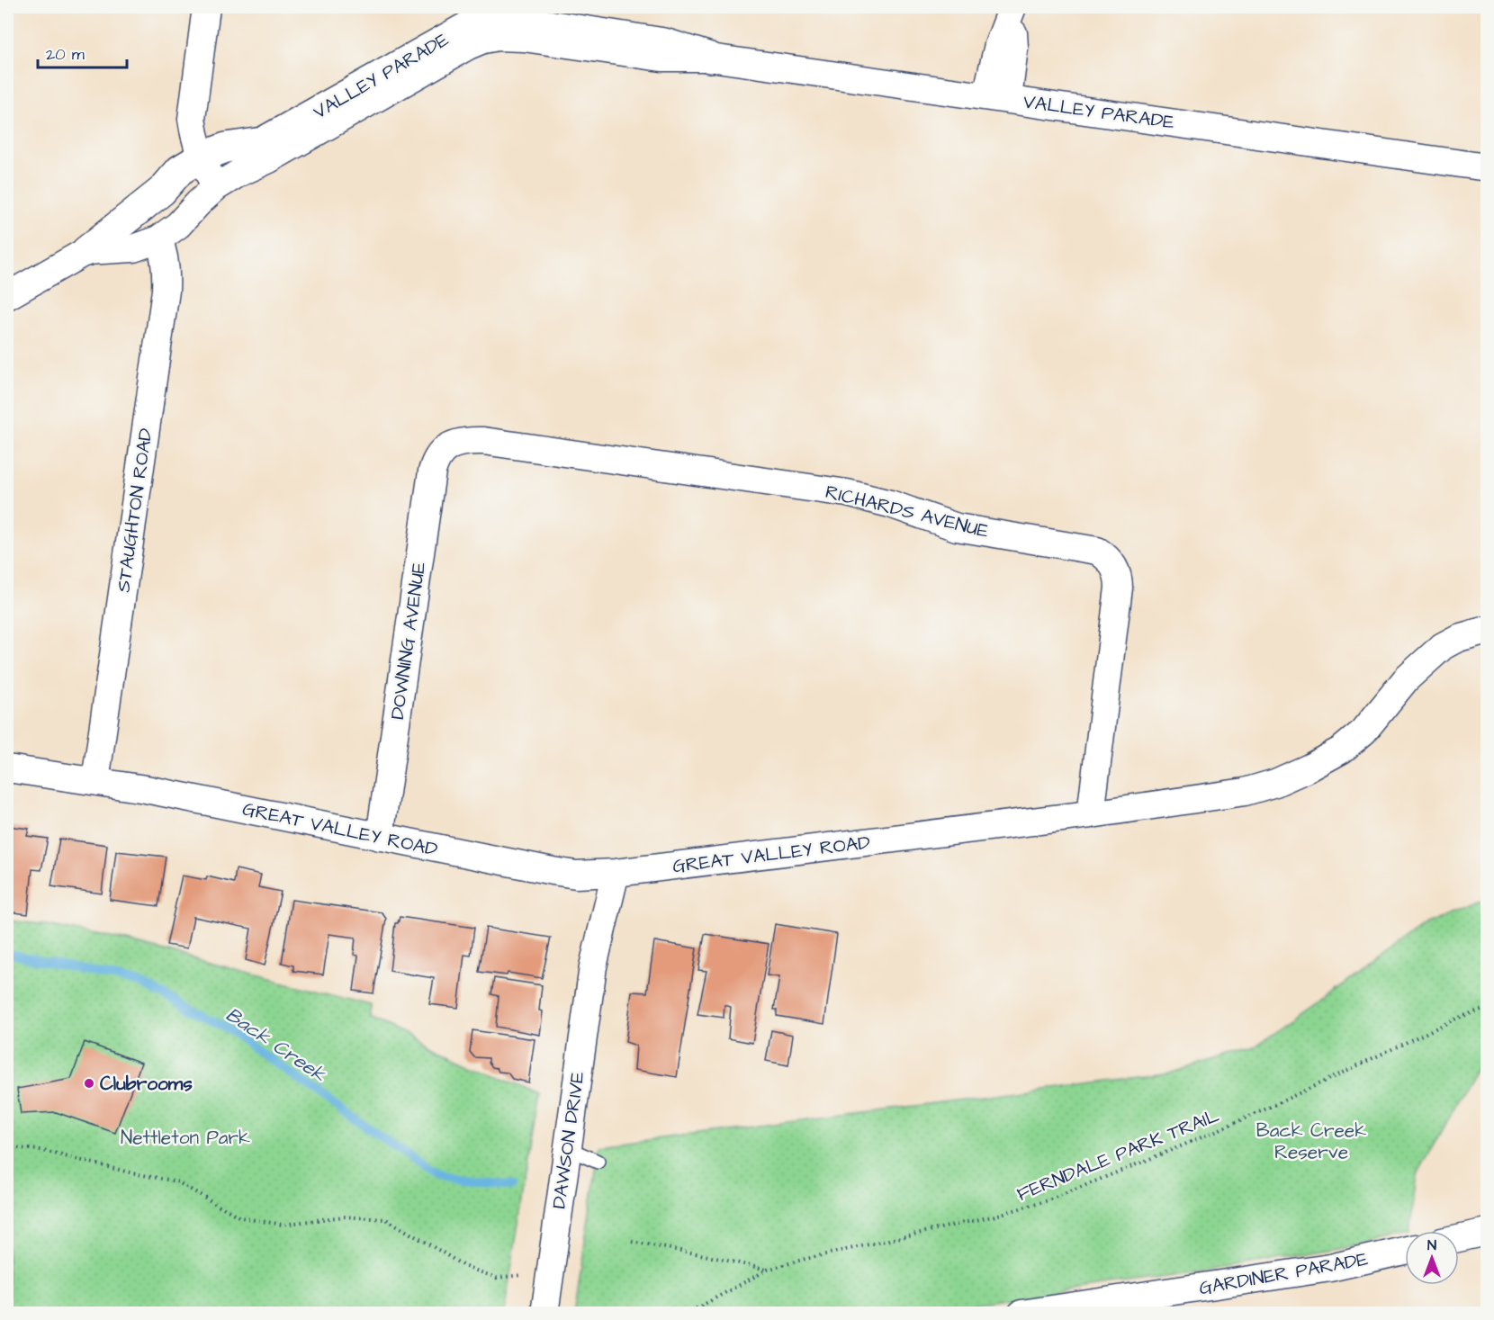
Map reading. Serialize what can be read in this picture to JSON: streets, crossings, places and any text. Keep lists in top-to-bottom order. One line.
{"streets":{"street":["VALLEY PARADE","STAUGHTON ROAD","RICHARDS AVENUE","DOWNING AVENUE","GREAT VALLEY ROAD","DAWSON DRIVE","GARDINER PARADE"],"path":["FERNDALE PARK TRAIL"]},"crossings":[["VALLEY PARADE","STAUGHTON ROAD"],["STAUGHTON ROAD","GREAT VALLEY ROAD"],["RICHARDS AVENUE","DOWNING AVENUE"],["RICHARDS AVENUE","GREAT VALLEY ROAD"],["DOWNING AVENUE","GREAT VALLEY ROAD"],["GREAT VALLEY ROAD","DAWSON DRIVE"]],"water":["Back Creek"],"parks":["Back Creek Reserve","Nettleton Park"],"places":["Clubrooms"],"scale_bar":"20 m","north":"top"}
